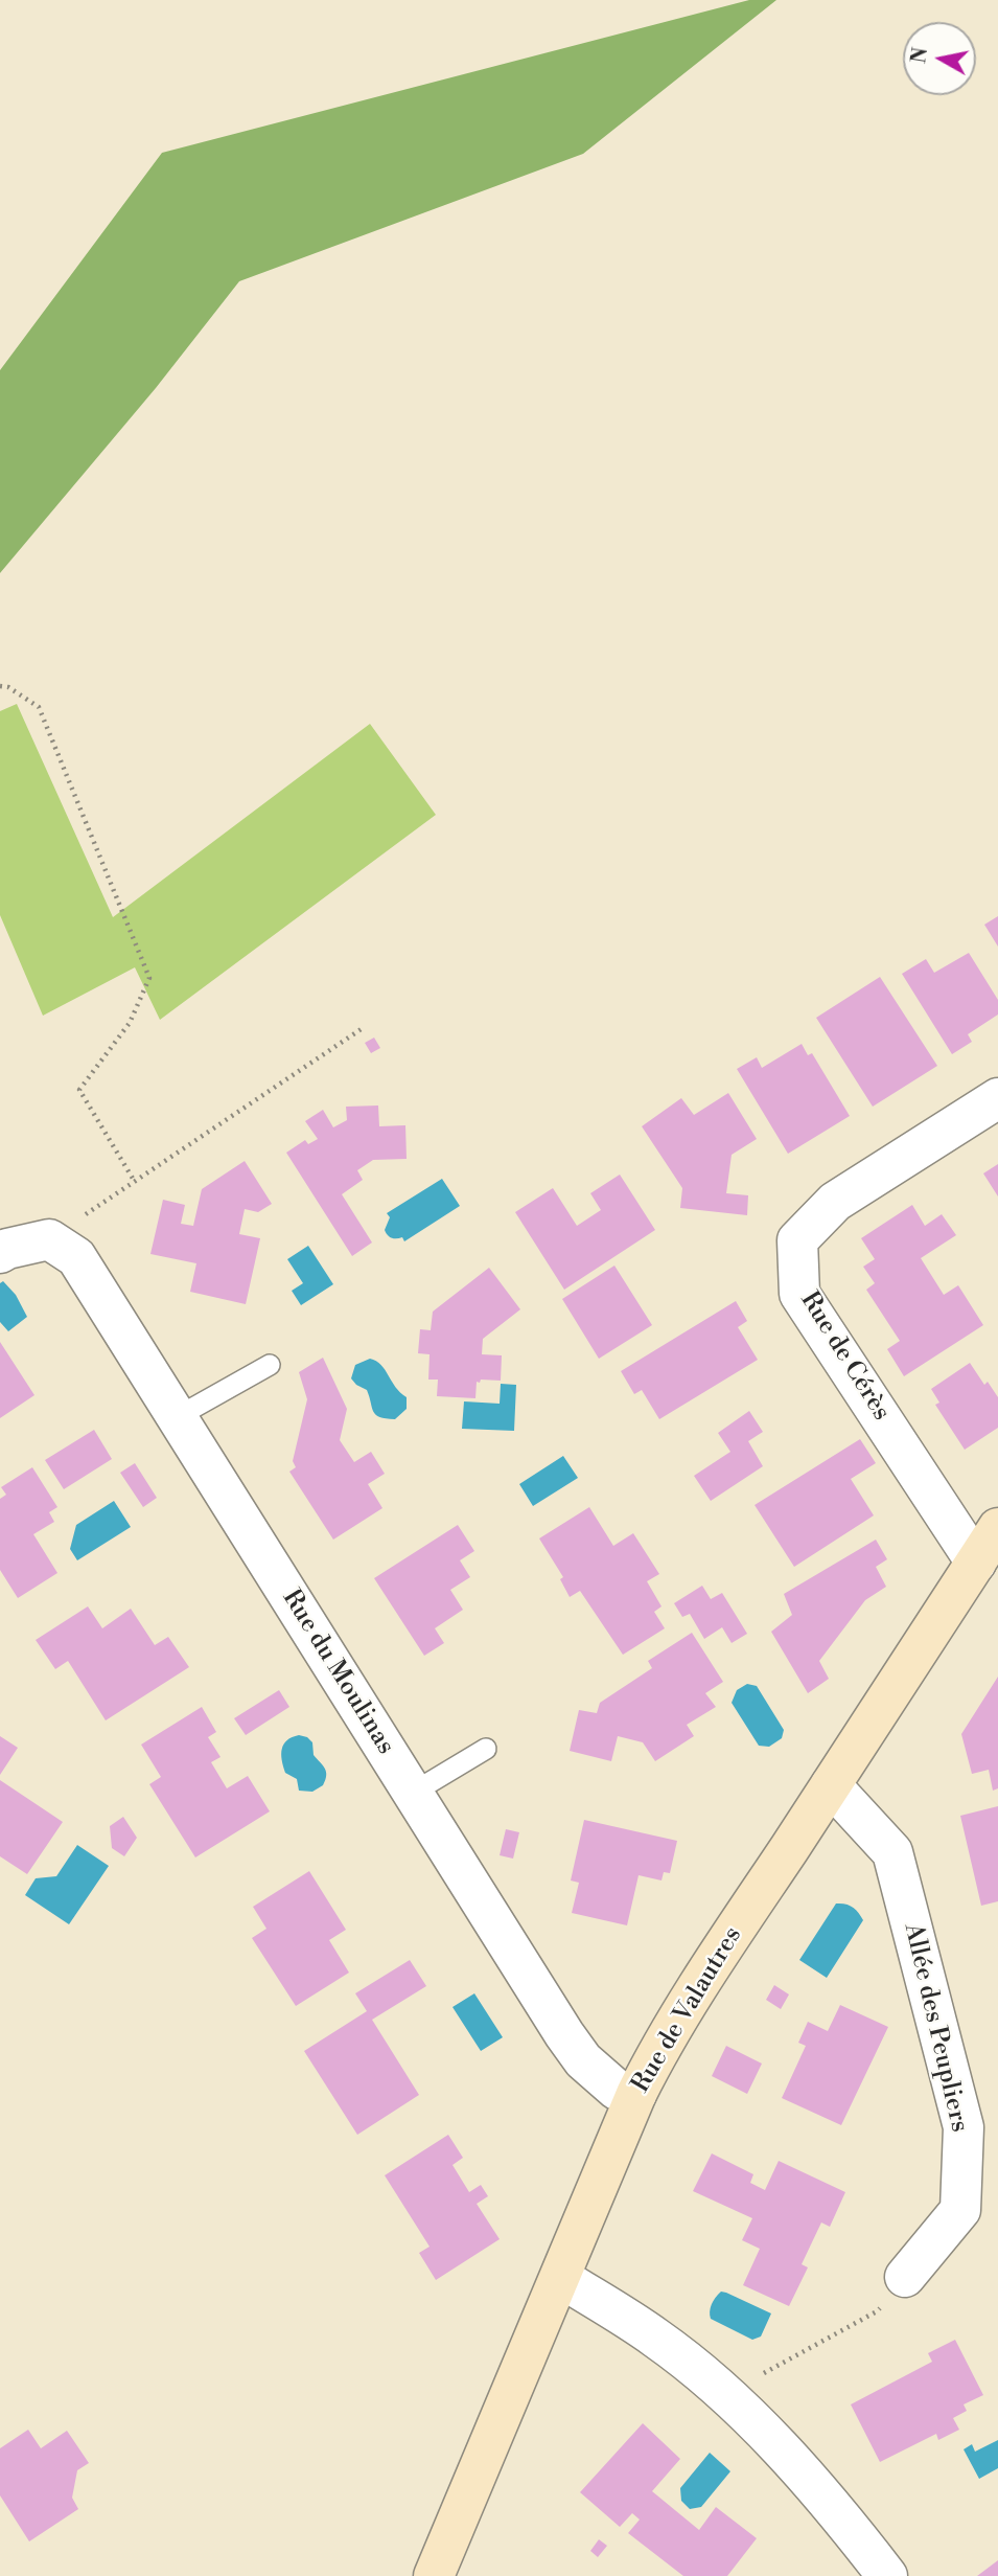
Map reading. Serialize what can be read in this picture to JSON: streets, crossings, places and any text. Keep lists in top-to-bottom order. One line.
{"streets":{"street":["Rue de Cérès","Rue du Moulinas","Rue de Valautres","Allée des Peupliers"]},"crossings":[["Rue de Cérès","Rue de Valautres"],["Rue du Moulinas","Rue de Valautres"],["Rue de Valautres","Allée des Peupliers"]],"north":"left"}
